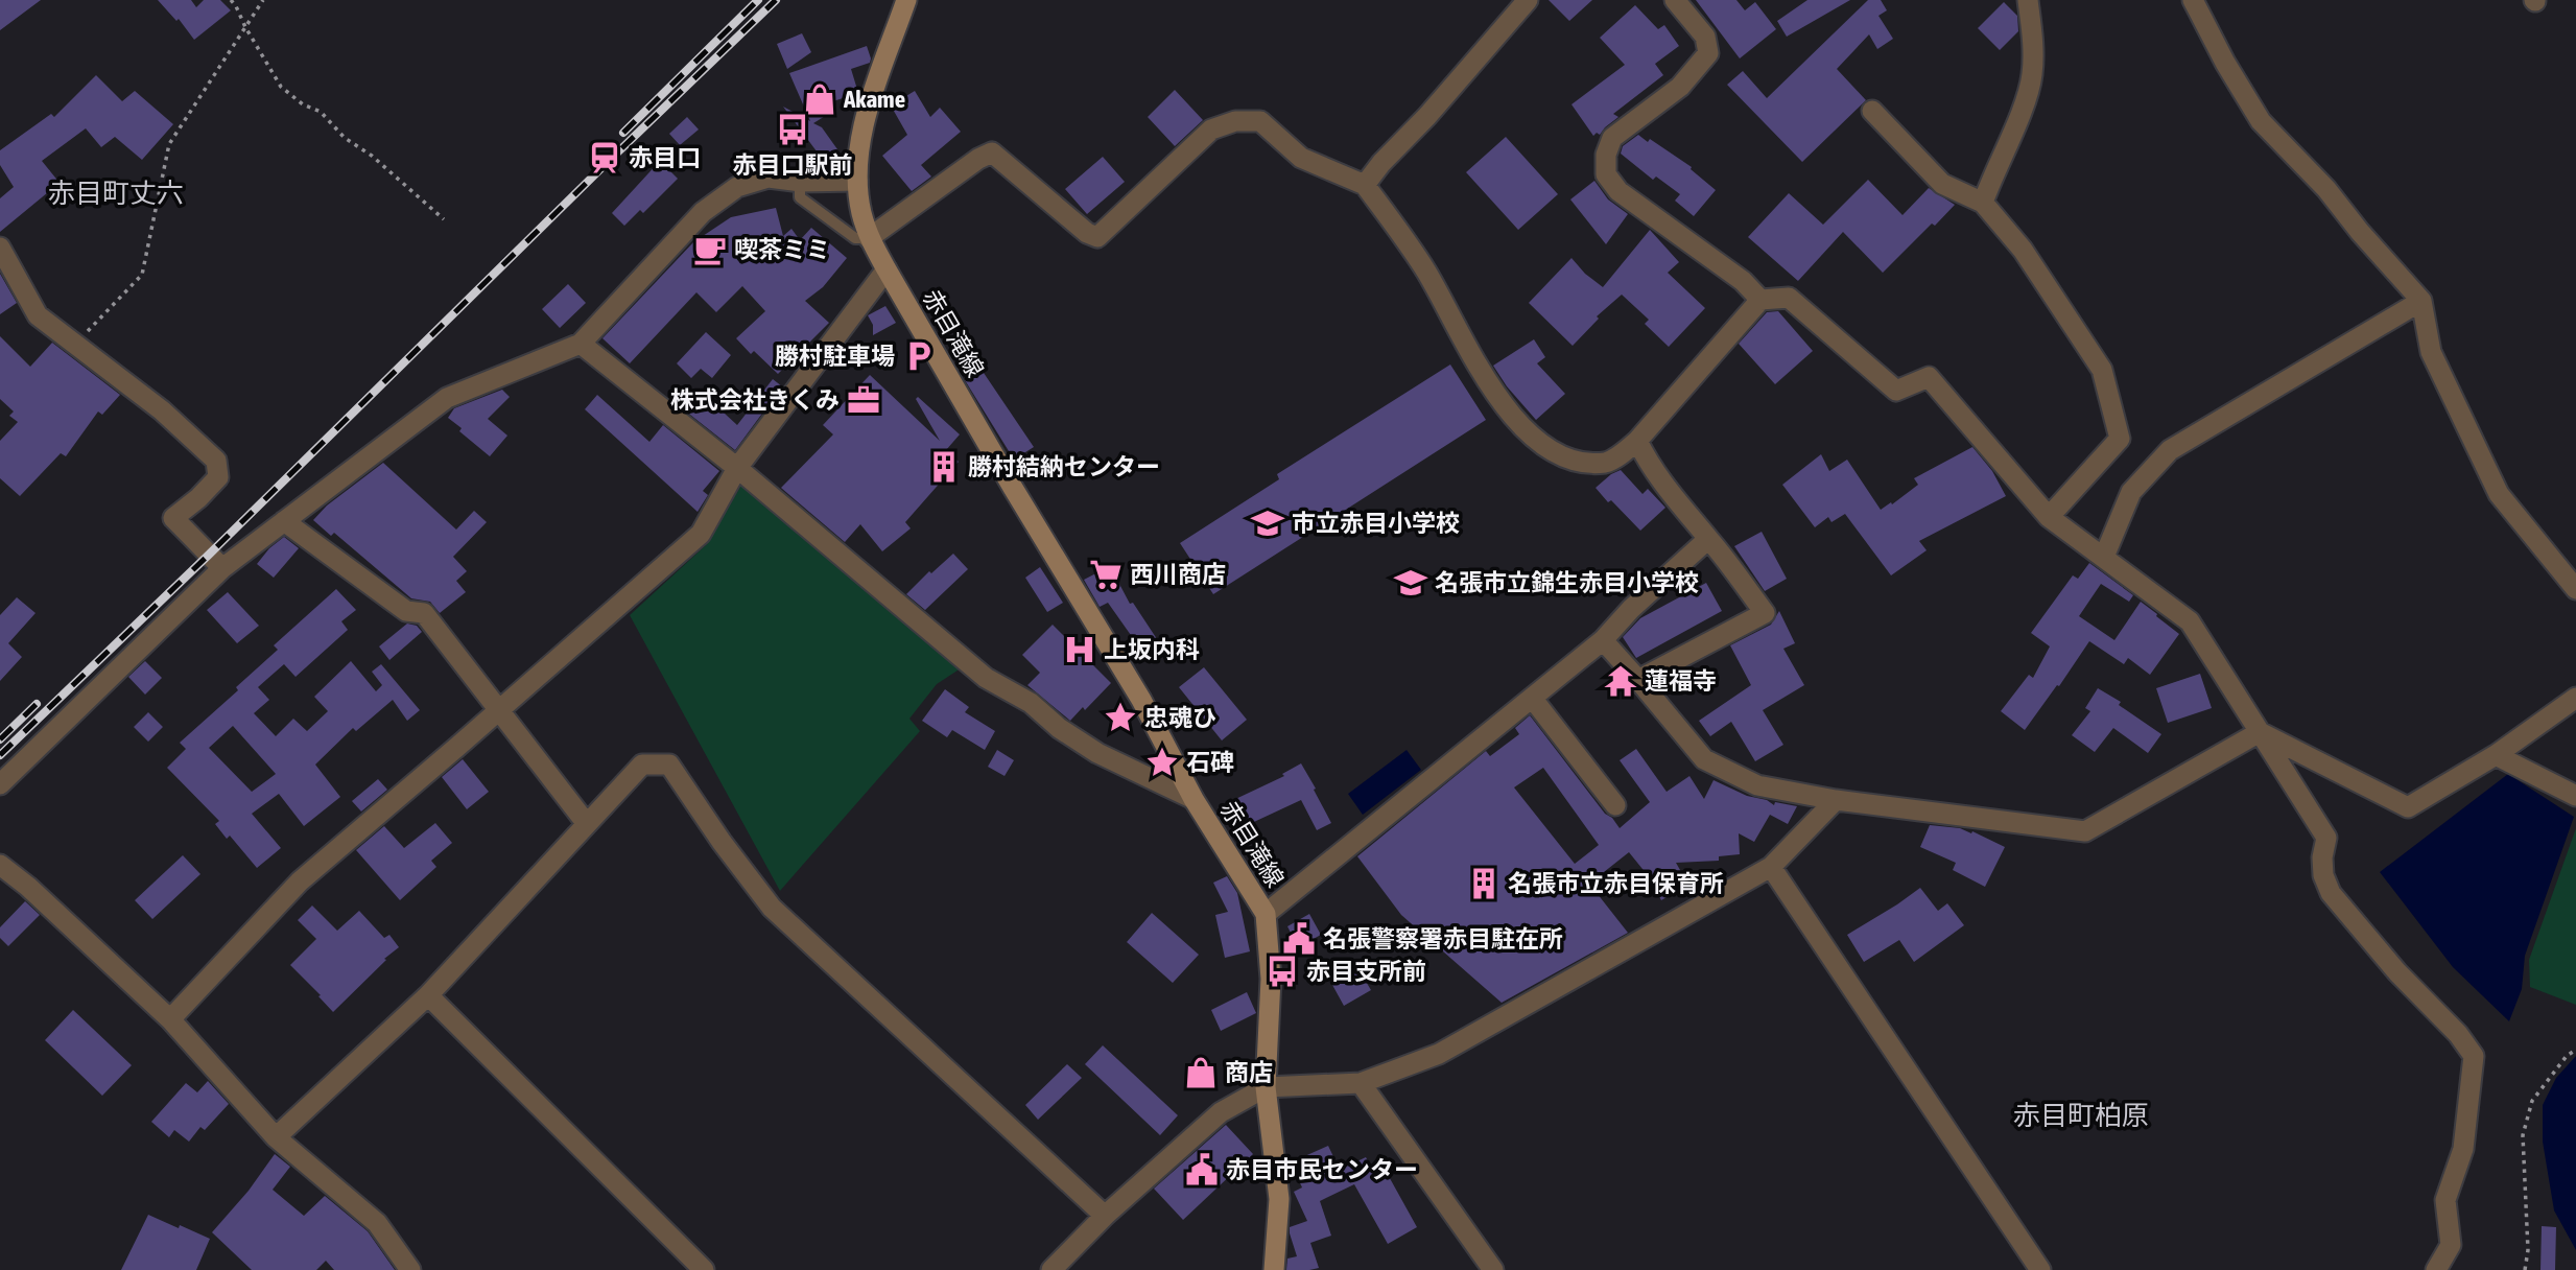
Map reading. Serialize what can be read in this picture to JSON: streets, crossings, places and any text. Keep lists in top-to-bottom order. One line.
{"streets":{"main road":["赤目滝線"]},"districts":["赤目町丈六","赤目町柏原"],"places":{"shop":["Akame","商店"],"bus stop":["赤目口駅前","赤目支所前"],"station":["赤目口"],"cafe":["喫茶ミミ"],"parking":["勝村駐車場"],"office":["株式会社きくみ"],"building":["勝村結納センター","名張市立赤目保育所"],"school or university":["市立赤目小学校","名張市立錦生赤目小学校"],"supermarket":["西川商店"],"hospital":["上坂内科"],"temple":["蓮福寺"],"place":["忠魂ひ","石碑"],"public building":["名張警察署赤目駐在所","赤目市民センター"]}}
